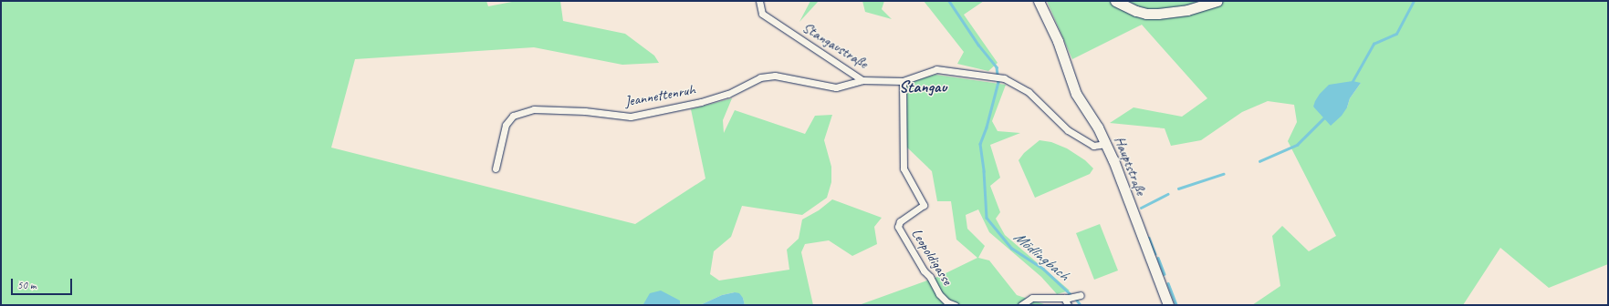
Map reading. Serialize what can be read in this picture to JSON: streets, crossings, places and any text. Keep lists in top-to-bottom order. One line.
{"streets":{"main road":["Hauptstraße"],"street":["Stangaustraße","Jeannettenruh","Leopoldigasse"]},"crossings":[["Stangaustraße","Jeannettenruh"],["Stangaustraße","Hauptstraße"],["Stangaustraße","Leopoldigasse"]],"districts":["Stangau"],"water":["Mödlingbach"],"scale_bar":"50 m"}
